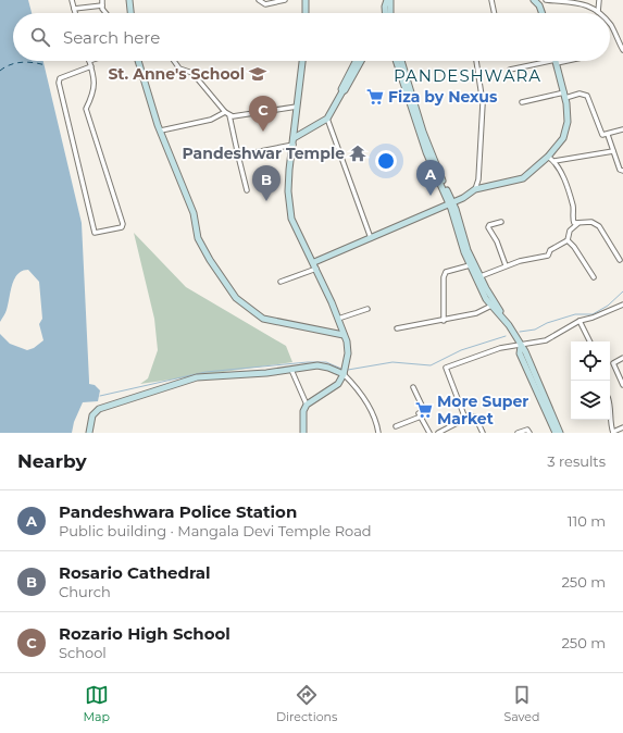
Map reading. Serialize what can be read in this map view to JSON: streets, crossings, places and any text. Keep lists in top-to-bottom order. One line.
{"districts":["PANDESHWARA"],"places":{"school or university":["St. Anne's School"],"supermarket":["Fiza by Nexus","More Super Market"],"temple":["Pandeshwar Temple"]},"page":{"search":"Search here","pins":["C","A","B"],"heading":["Nearby","3 results"],"list":[{"mark":"A","name":"Pandeshwara Police Station","note":"Public building · Mangala Devi Temple Road","value":"110 m"},{"mark":"B","name":"Rosario Cathedral","note":"Church","value":"250 m"},{"mark":"C","name":"Rozario High School","note":"School","value":"250 m"}],"nav":["Map","Directions","Saved"]}}
